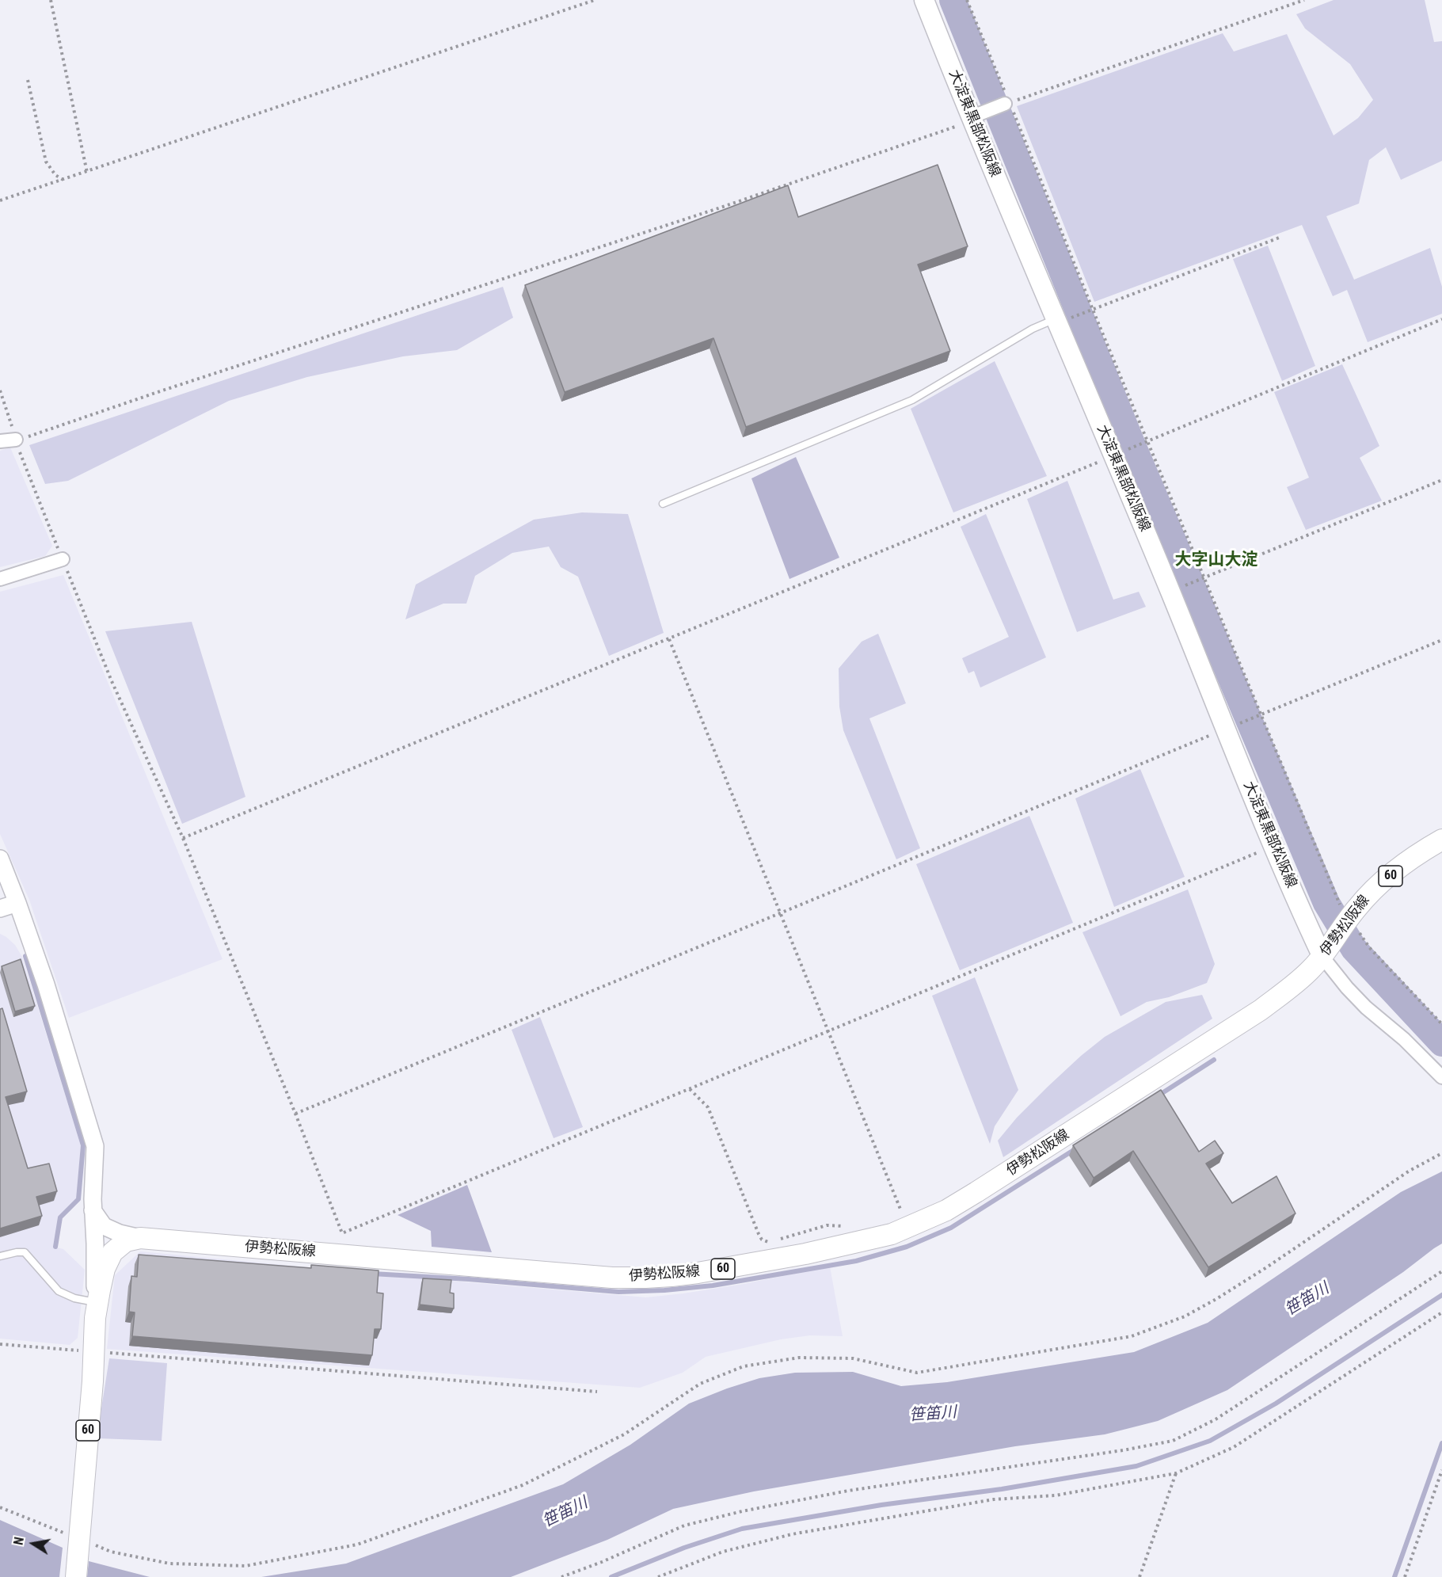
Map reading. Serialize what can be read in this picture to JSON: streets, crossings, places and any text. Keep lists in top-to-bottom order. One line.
{"streets":{"main road":["大淀東黒部松阪線","60","伊勢松阪線"]},"crossings":[["大淀東黒部松阪線","伊勢松阪線"]],"districts":["大字山大淀"],"water":["笹笛川"],"north":"left"}
